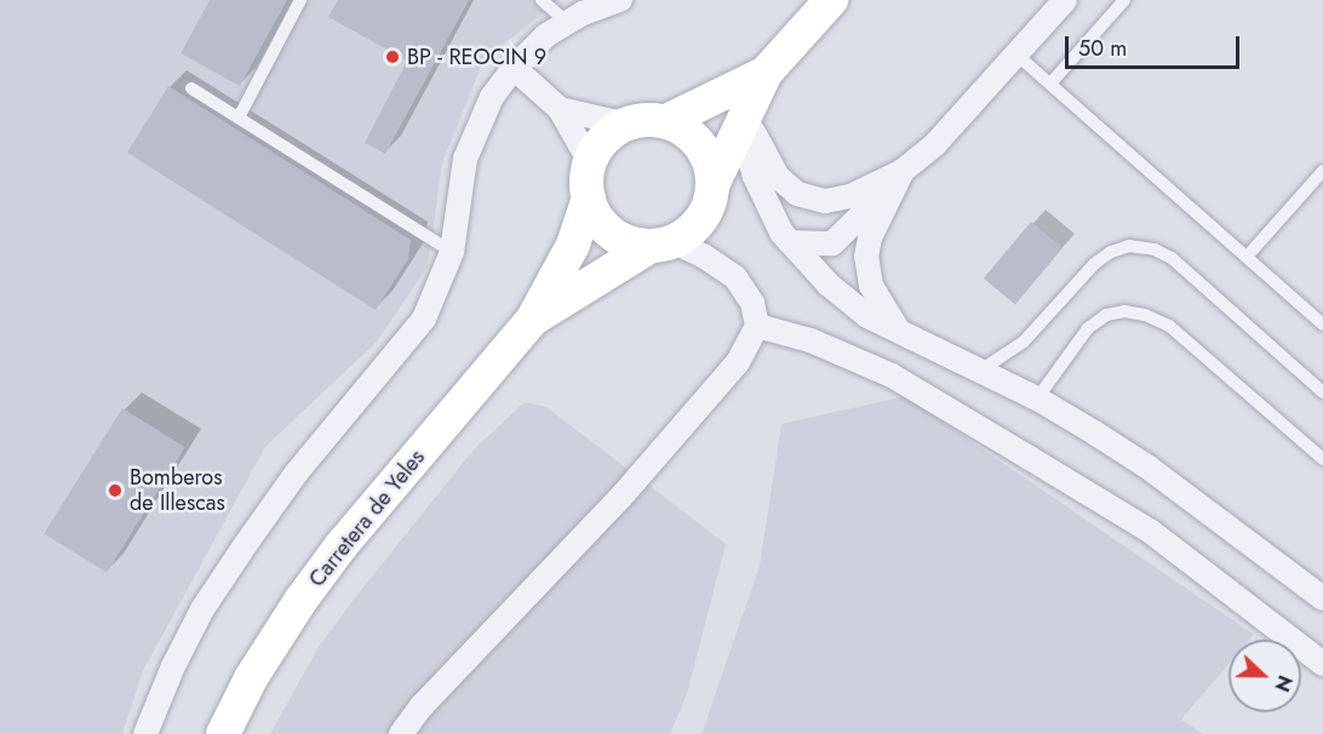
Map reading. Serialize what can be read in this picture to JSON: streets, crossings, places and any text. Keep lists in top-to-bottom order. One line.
{"streets":{"main road":["Carretera de Yeles"]},"places":["BP - REOCIN 9","Bomberos de Illescas"],"scale_bar":"50 m","north":"right"}
